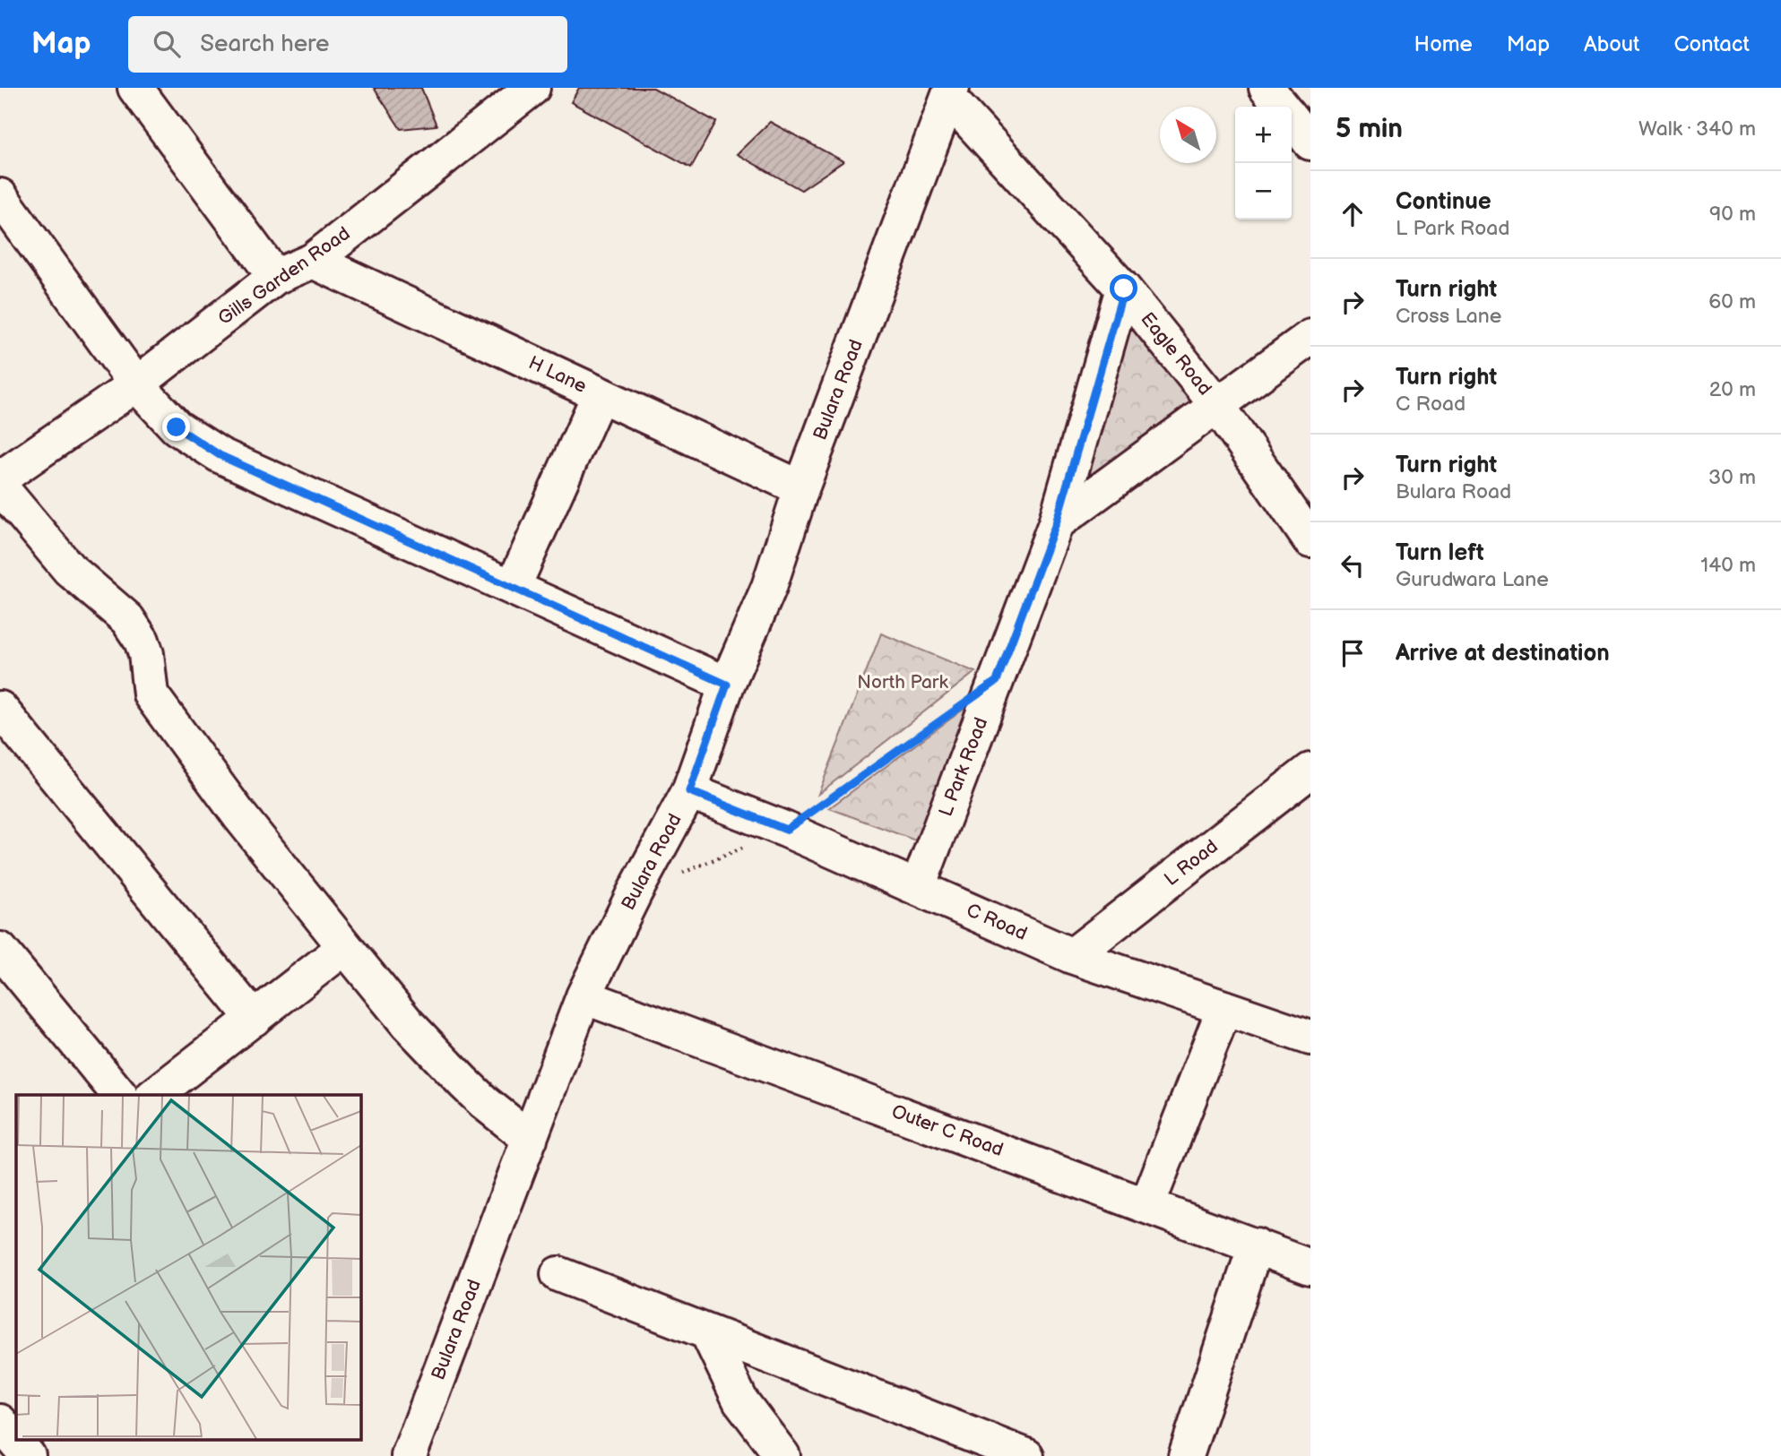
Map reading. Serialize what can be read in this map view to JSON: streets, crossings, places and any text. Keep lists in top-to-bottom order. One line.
{"streets":{"street":["Gills Garden Road","Eagle Road","H Lane","Bulara Road","L Park Road","L Road","C Road","Outer C Road"]},"crossings":[["Gills Garden Road","H Lane"],["Eagle Road","Bulara Road"],["Eagle Road","L Park Road"],["H Lane","Bulara Road"],["Bulara Road","C Road"],["Bulara Road","Outer C Road"],["L Park Road","C Road"],["L Road","C Road"]],"parks":["North Park"],"north":"top left","page":{"header":"Map","search":"Search here","nav":["Home","Map","About","Contact"],"heading":["5 min","Walk · 340 m"],"map_buttons":["+","−"],"list":[["Continue","L Park Road","90 m"],["Turn right","Cross Lane","60 m"],["Turn right","C Road","20 m"],["Turn right","Bulara Road","30 m"],["Turn left","Gurudwara Lane","140 m"],"Arrive at destination"]}}
